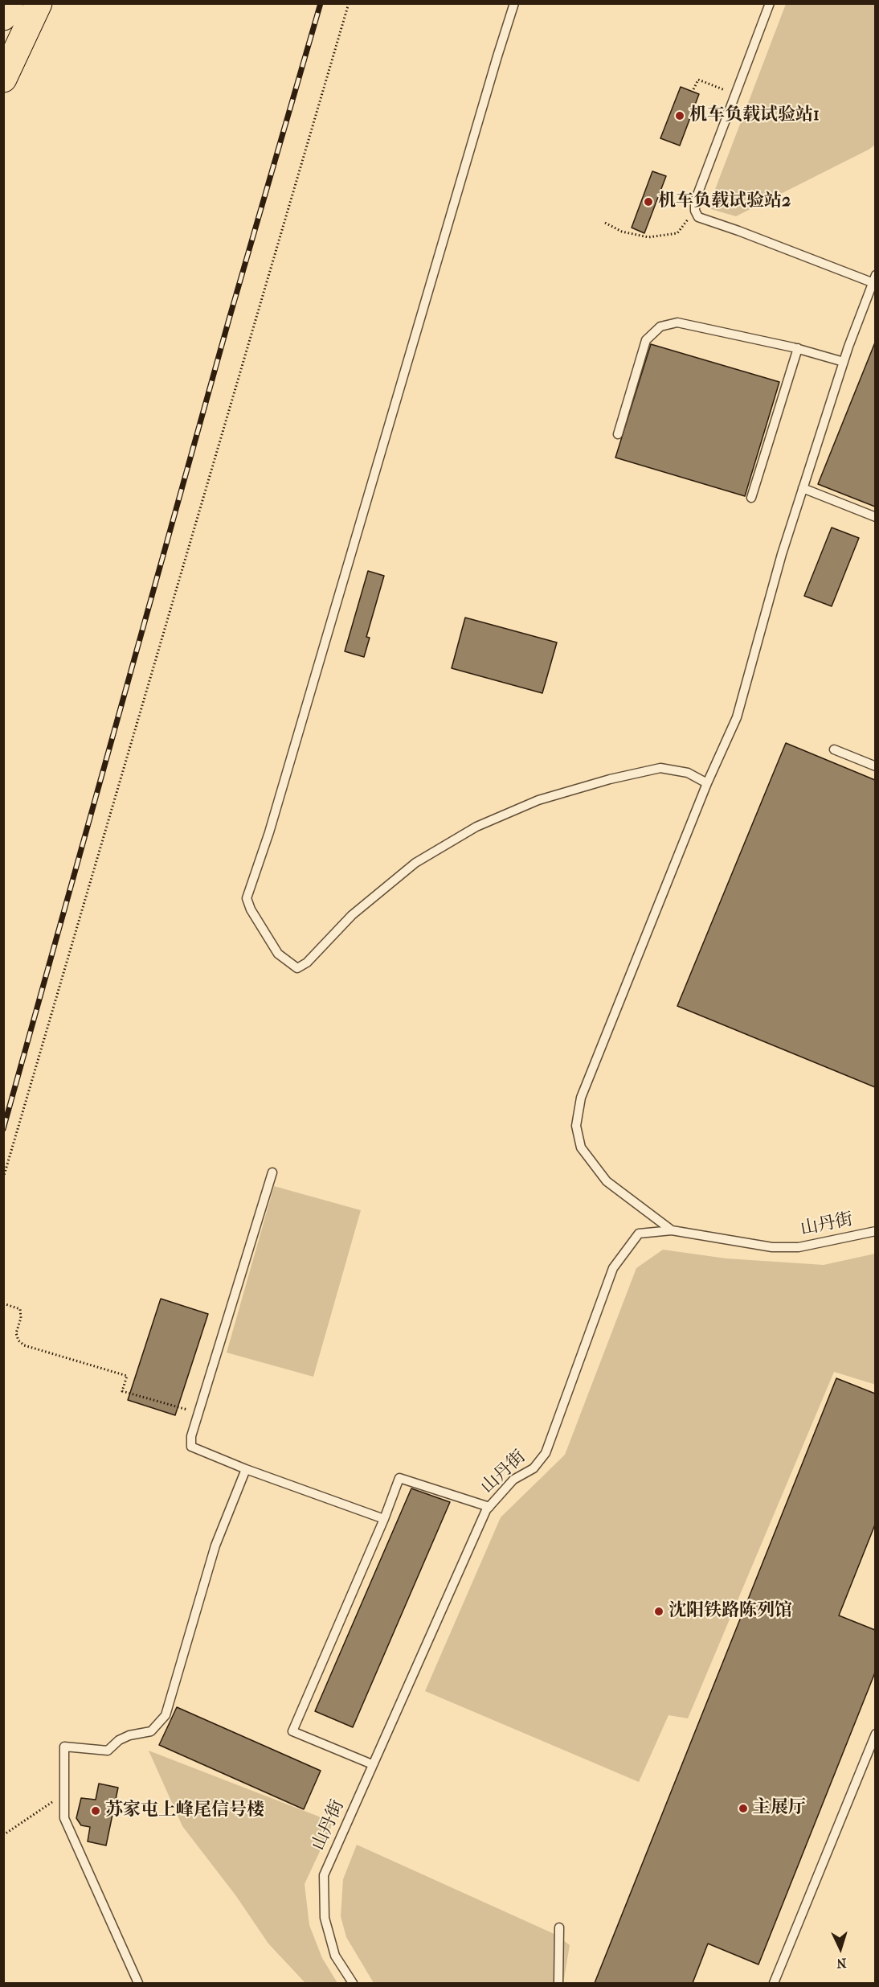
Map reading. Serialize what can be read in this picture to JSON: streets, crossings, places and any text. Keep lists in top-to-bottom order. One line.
{"streets":{"lane":["山丹街"]},"places":["机车负载试验站1","机车负载试验站2","沈阳铁路陈列馆","主展厅","苏家屯上峰尾信号楼"],"north":"bottom"}
